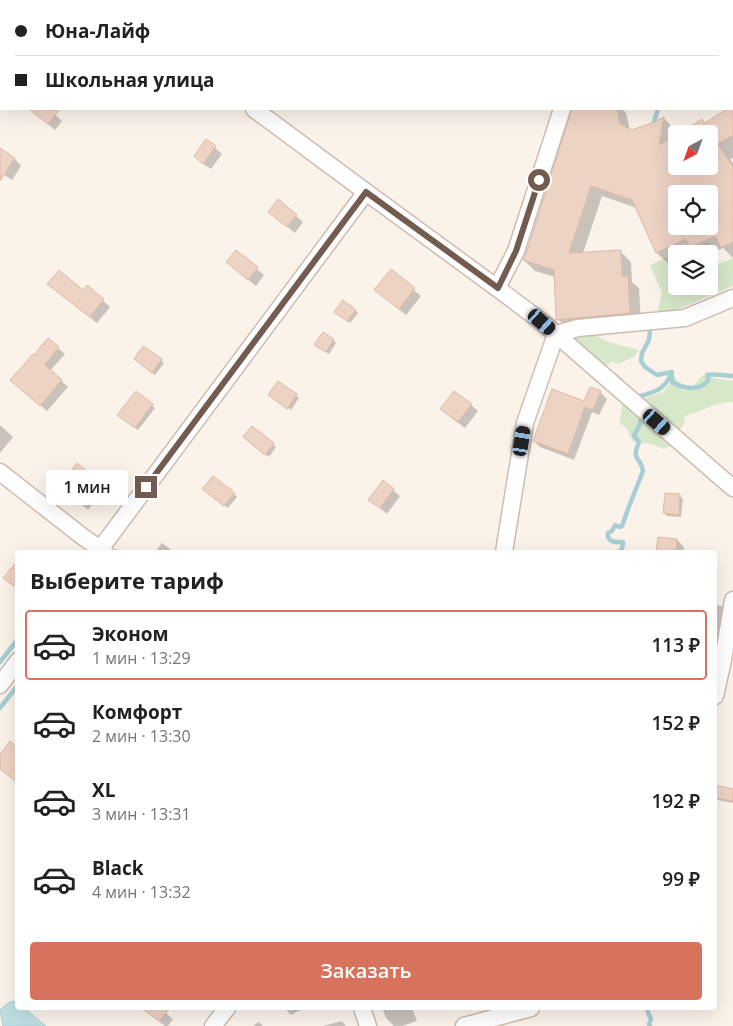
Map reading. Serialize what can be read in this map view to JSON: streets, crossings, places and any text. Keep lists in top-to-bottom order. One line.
{"north":"bottom left","page":{"banner":["Юна-Лайф","Школьная улица"],"bubble":"1 мин","heading":"Выберите тариф","list":[{"name":"Эконом","note":"1 мин · 13:29","value":"113 ₽"},{"name":"Комфорт","note":"2 мин · 13:30","value":"152 ₽"},{"name":"XL","note":"3 мин · 13:31","value":"192 ₽"},{"name":"Black","note":"4 мин · 13:32","value":"99 ₽"}],"buttons":"Заказать"}}
